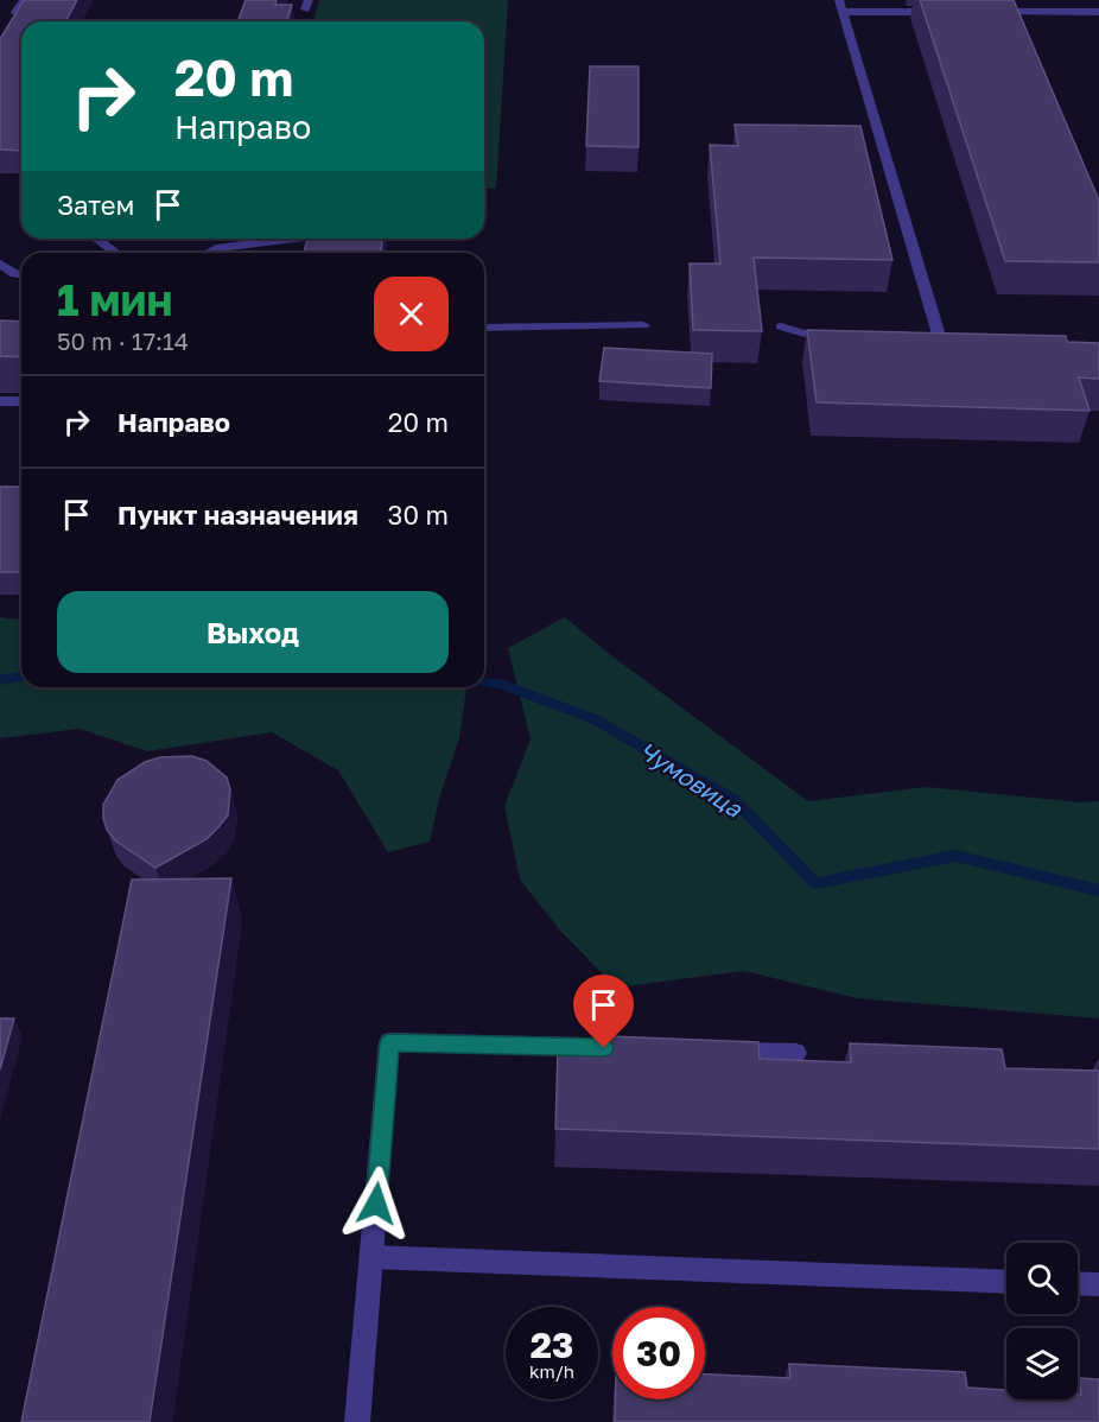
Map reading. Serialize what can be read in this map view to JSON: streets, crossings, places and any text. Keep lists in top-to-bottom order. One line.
{"water":["Чумовица"],"page":{"turn":["20 m","Направо"],"then":"Затем","heading":["1 мин","50 m · 17:14"],"list":[{"name":"Направо","value":"20 m"},{"name":"Пункт назначения","value":"30 m"}],"buttons":"Выход","speed":"23 km/h","limit":"30"}}
